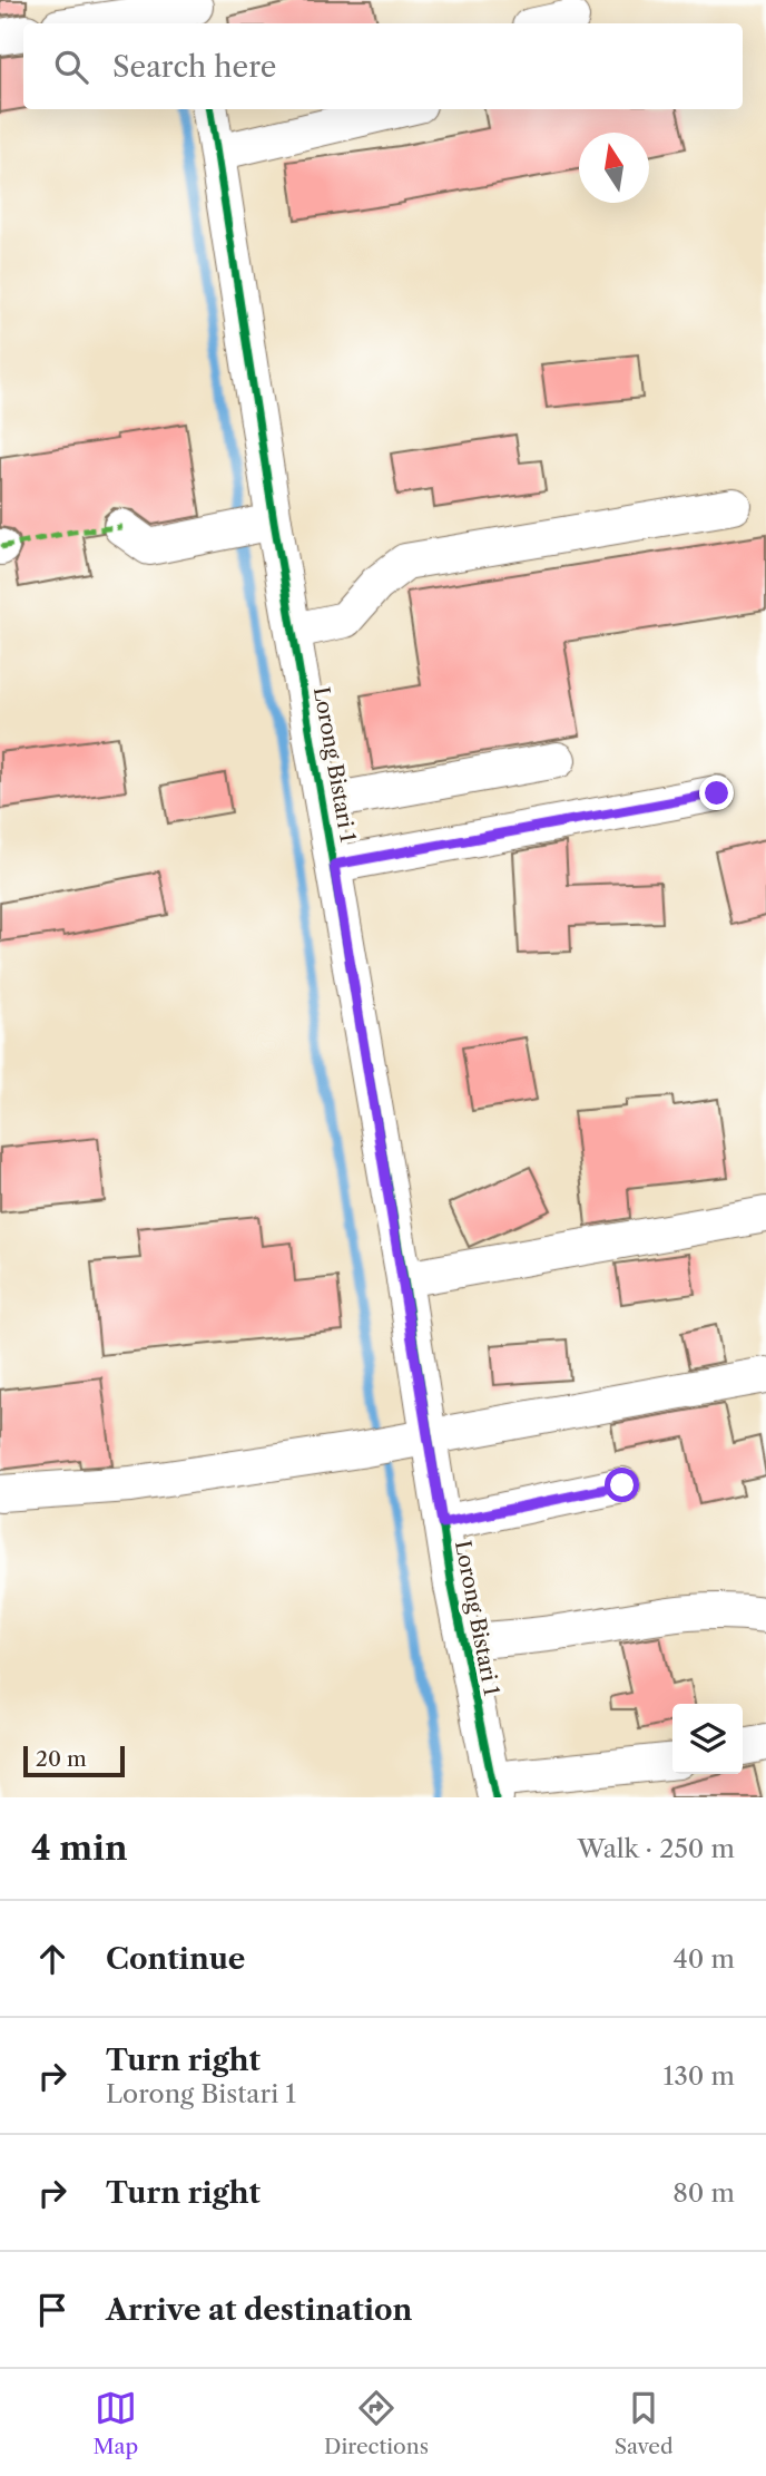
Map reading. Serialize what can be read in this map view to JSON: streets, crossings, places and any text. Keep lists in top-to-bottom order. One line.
{"streets":{"street":["Lorong Bistari 1"]},"scale_bar":"20 m","north":"top","page":{"search":"Search here","scale":"20 m","heading":["4 min","Walk · 250 m"],"list":[["Continue","40 m"],["Turn right","Lorong Bistari 1","130 m"],["Turn right","80 m"],"Arrive at destination"],"nav":["Map","Directions","Saved"]}}
